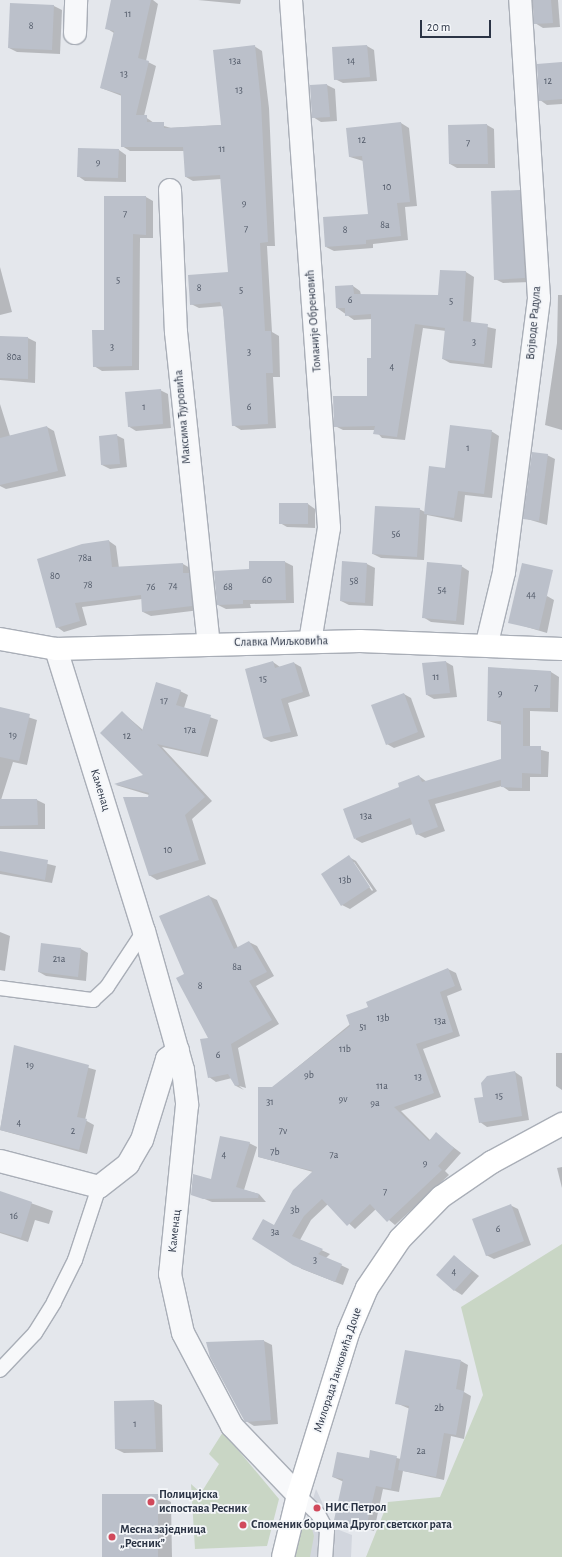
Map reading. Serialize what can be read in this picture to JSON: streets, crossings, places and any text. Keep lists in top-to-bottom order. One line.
{"streets":{"street":["Томаније Обреновић","Војводе Радула","Максима Ђуровића","Славка Миљковића","Каменац","Милорада Јанковића Доце"]},"crossings":[["Томаније Обреновић","Славка Миљковића"],["Војводе Радула","Славка Миљковића"],["Максима Ђуровића","Славка Миљковића"],["Славка Миљковића","Каменац"],["Каменац","Милорада Јанковића Доце"]],"places":["Полицијска испостава Ресник","НИС Петрол","Споменик борцима Другог светског рата","Месна заједница „Ресник”"],"house_numbers":["11","8","13a","14","13","12","13","12","7","11","9","10","9","7","8a","7","8","5","8","5","6","5","3","3","3","80a","4","1","6","1","56","78a","80","60","58","78","74","76","68","54","44","11","15","7","9","17","17a","19","12","13a","10","13b","21a","8a","8","13b","13a","51","11b","6","19","9b","13","11a","15","9v","31","9a","4","2","7v","7b","4","7a","9","7","3b","16","6","3a","3","4","2b","1","2a"],"scale_bar":"20 m"}
